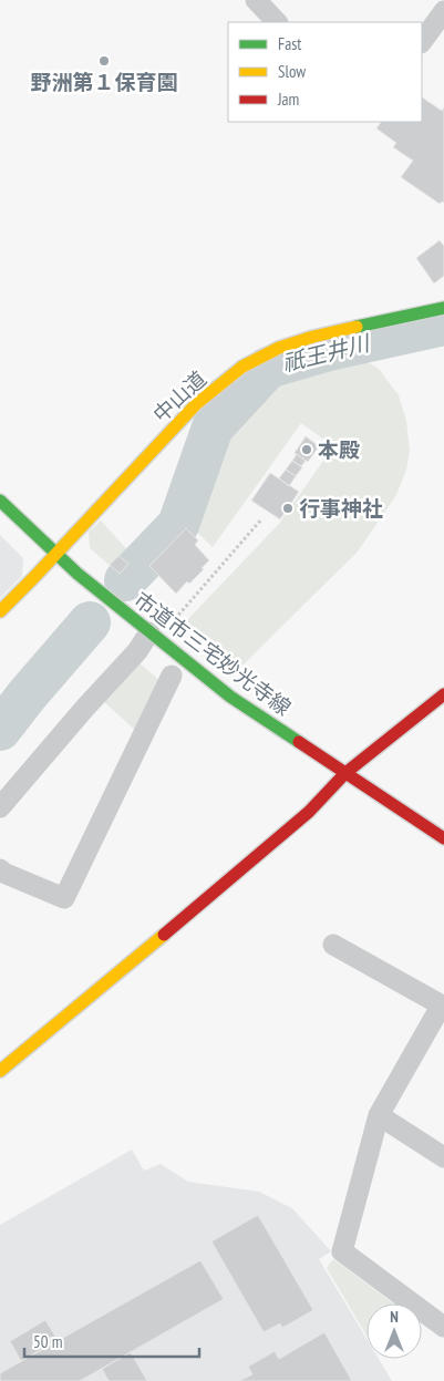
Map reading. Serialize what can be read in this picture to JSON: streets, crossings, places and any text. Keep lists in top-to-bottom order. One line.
{"streets":{"street":["中山道","市道市三宅妙光寺線"]},"crossings":[["中山道","市道市三宅妙光寺線"]],"water":["祇王井川"],"places":["野洲第１保育園","本殿","行事神社"],"legend":["Fast","Slow","Jam"],"scale_bar":"50 m","north":"top"}
